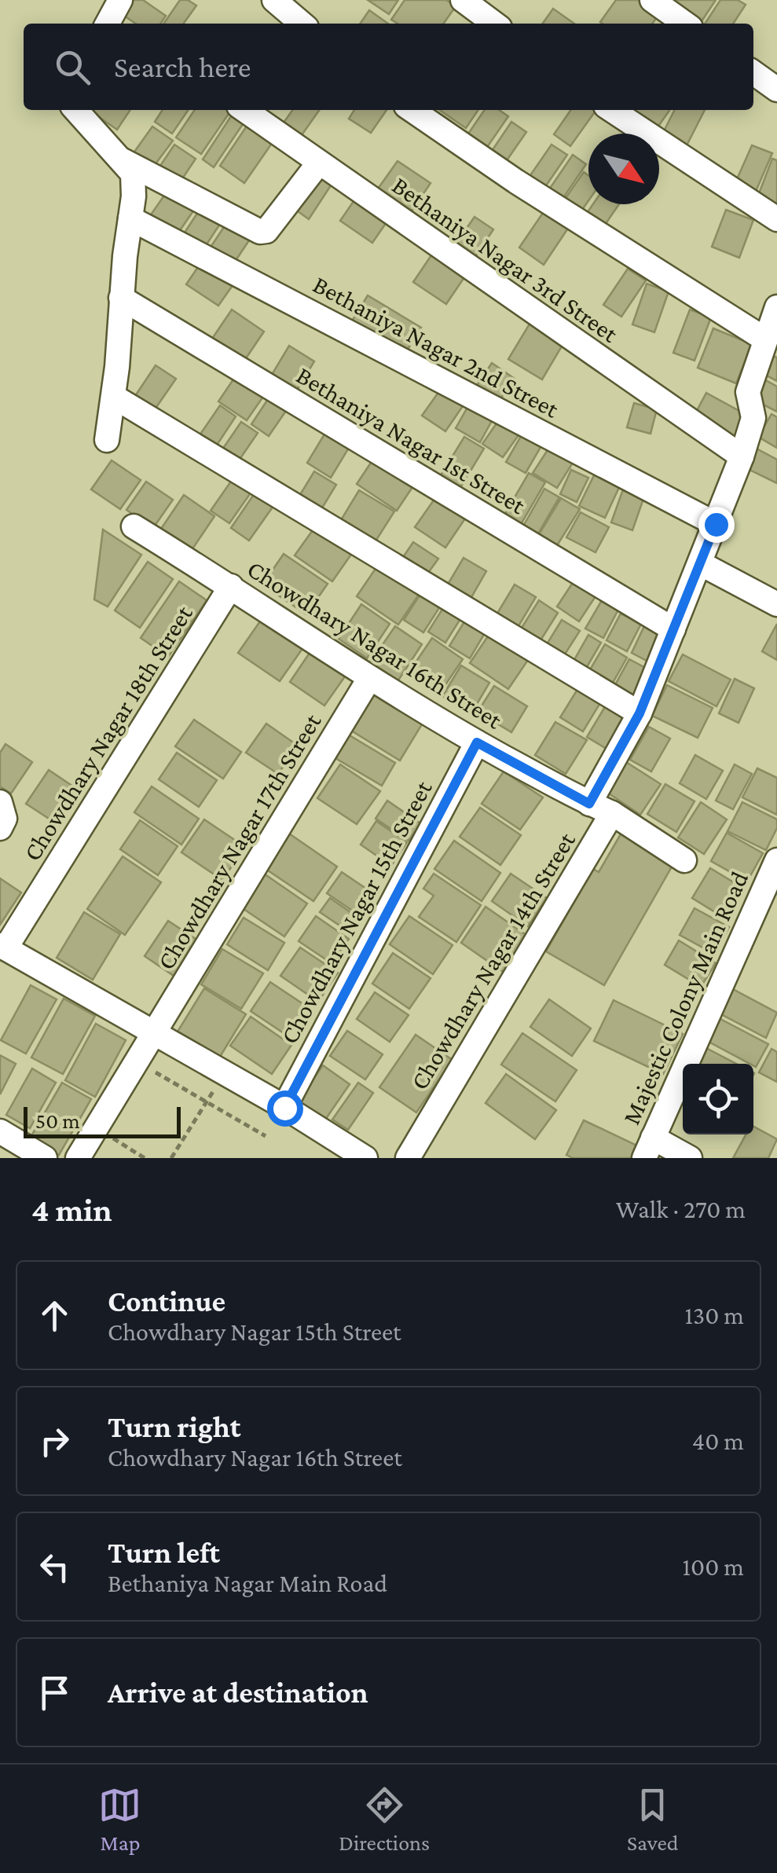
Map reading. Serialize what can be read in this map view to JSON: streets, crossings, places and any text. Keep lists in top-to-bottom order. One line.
{"streets":{"street":["Bethaniya Nagar 3rd Street","Bethaniya Nagar 2nd Street","Bethaniya Nagar 1st Street","Chowdhary Nagar 16th Street","Chowdhary Nagar 18th Street","Chowdhary Nagar 17th Street","Chowdhary Nagar 15th Street","Chowdhary Nagar 14th Street","Majestic Colony Main Road"]},"crossings":[["Chowdhary Nagar 16th Street","Chowdhary Nagar 18th Street"],["Chowdhary Nagar 16th Street","Chowdhary Nagar 17th Street"],["Chowdhary Nagar 16th Street","Chowdhary Nagar 15th Street"],["Chowdhary Nagar 16th Street","Chowdhary Nagar 14th Street"]],"scale_bar":"50 m","north":"bottom right","page":{"search":"Search here","scale":"50 m","heading":["4 min","Walk · 270 m"],"list":[["Continue","Chowdhary Nagar 15th Street","130 m"],["Turn right","Chowdhary Nagar 16th Street","40 m"],["Turn left","Bethaniya Nagar Main Road","100 m"],"Arrive at destination"],"nav":["Map","Directions","Saved"]}}
